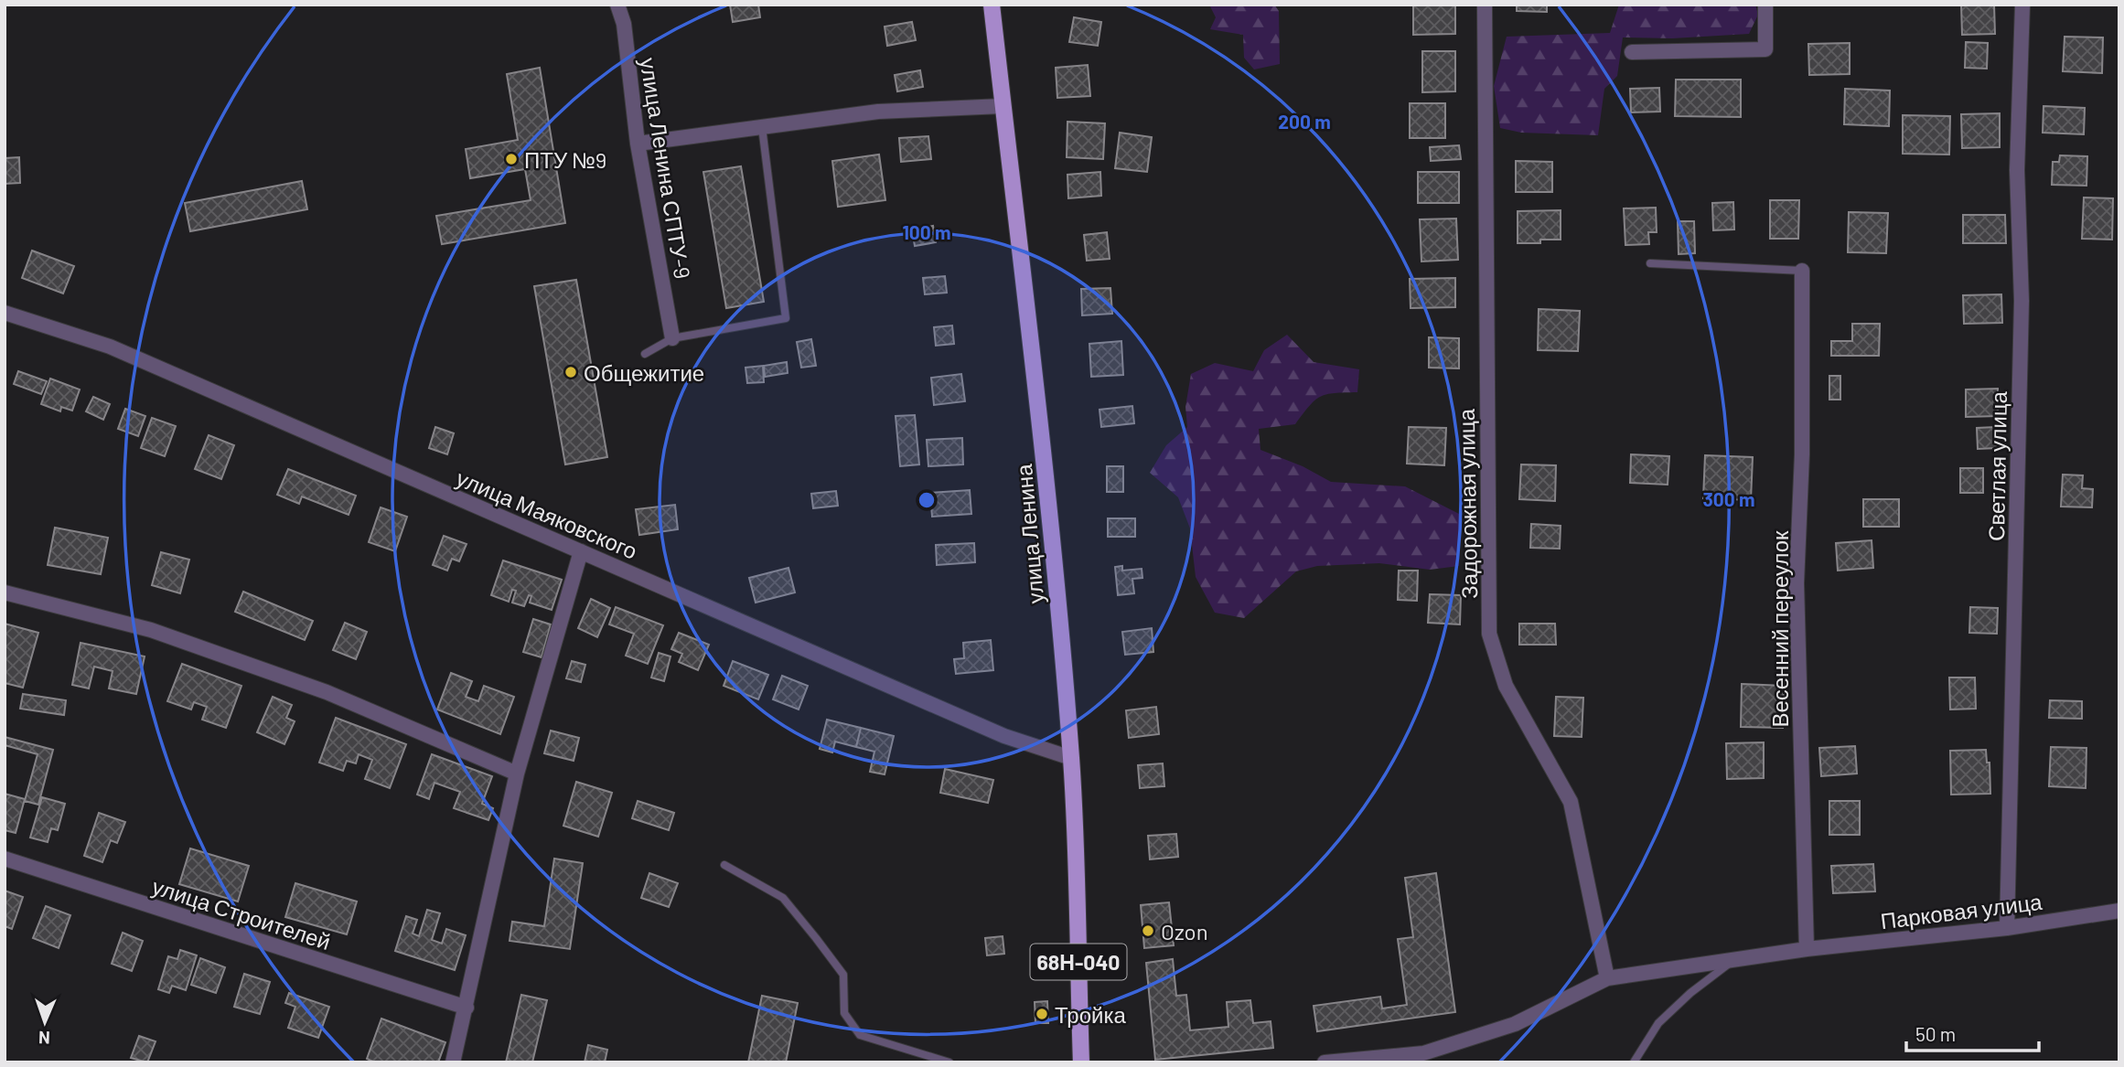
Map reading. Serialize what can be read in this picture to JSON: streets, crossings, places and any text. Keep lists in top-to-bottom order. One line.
{"streets":{"main road":["улица Ленина","68Н-040"],"street":["улица Ленина СПТУ-9","Светлая улица","Задорожная улица","улица Маяковского","Весенний переулок","Парковая улица","улица Строителей"]},"crossings":[["Светлая улица","Парковая улица"],["Задорожная улица","Парковая улица"],["улица Маяковского","улица Ленина"],["Весенний переулок","Парковая улица"]],"places":["ПТУ №9","Общежитие","Ozon","Тройка"],"scale_bar":"50 m","north":"bottom","rings":["200 m","100 m","300 m"]}
